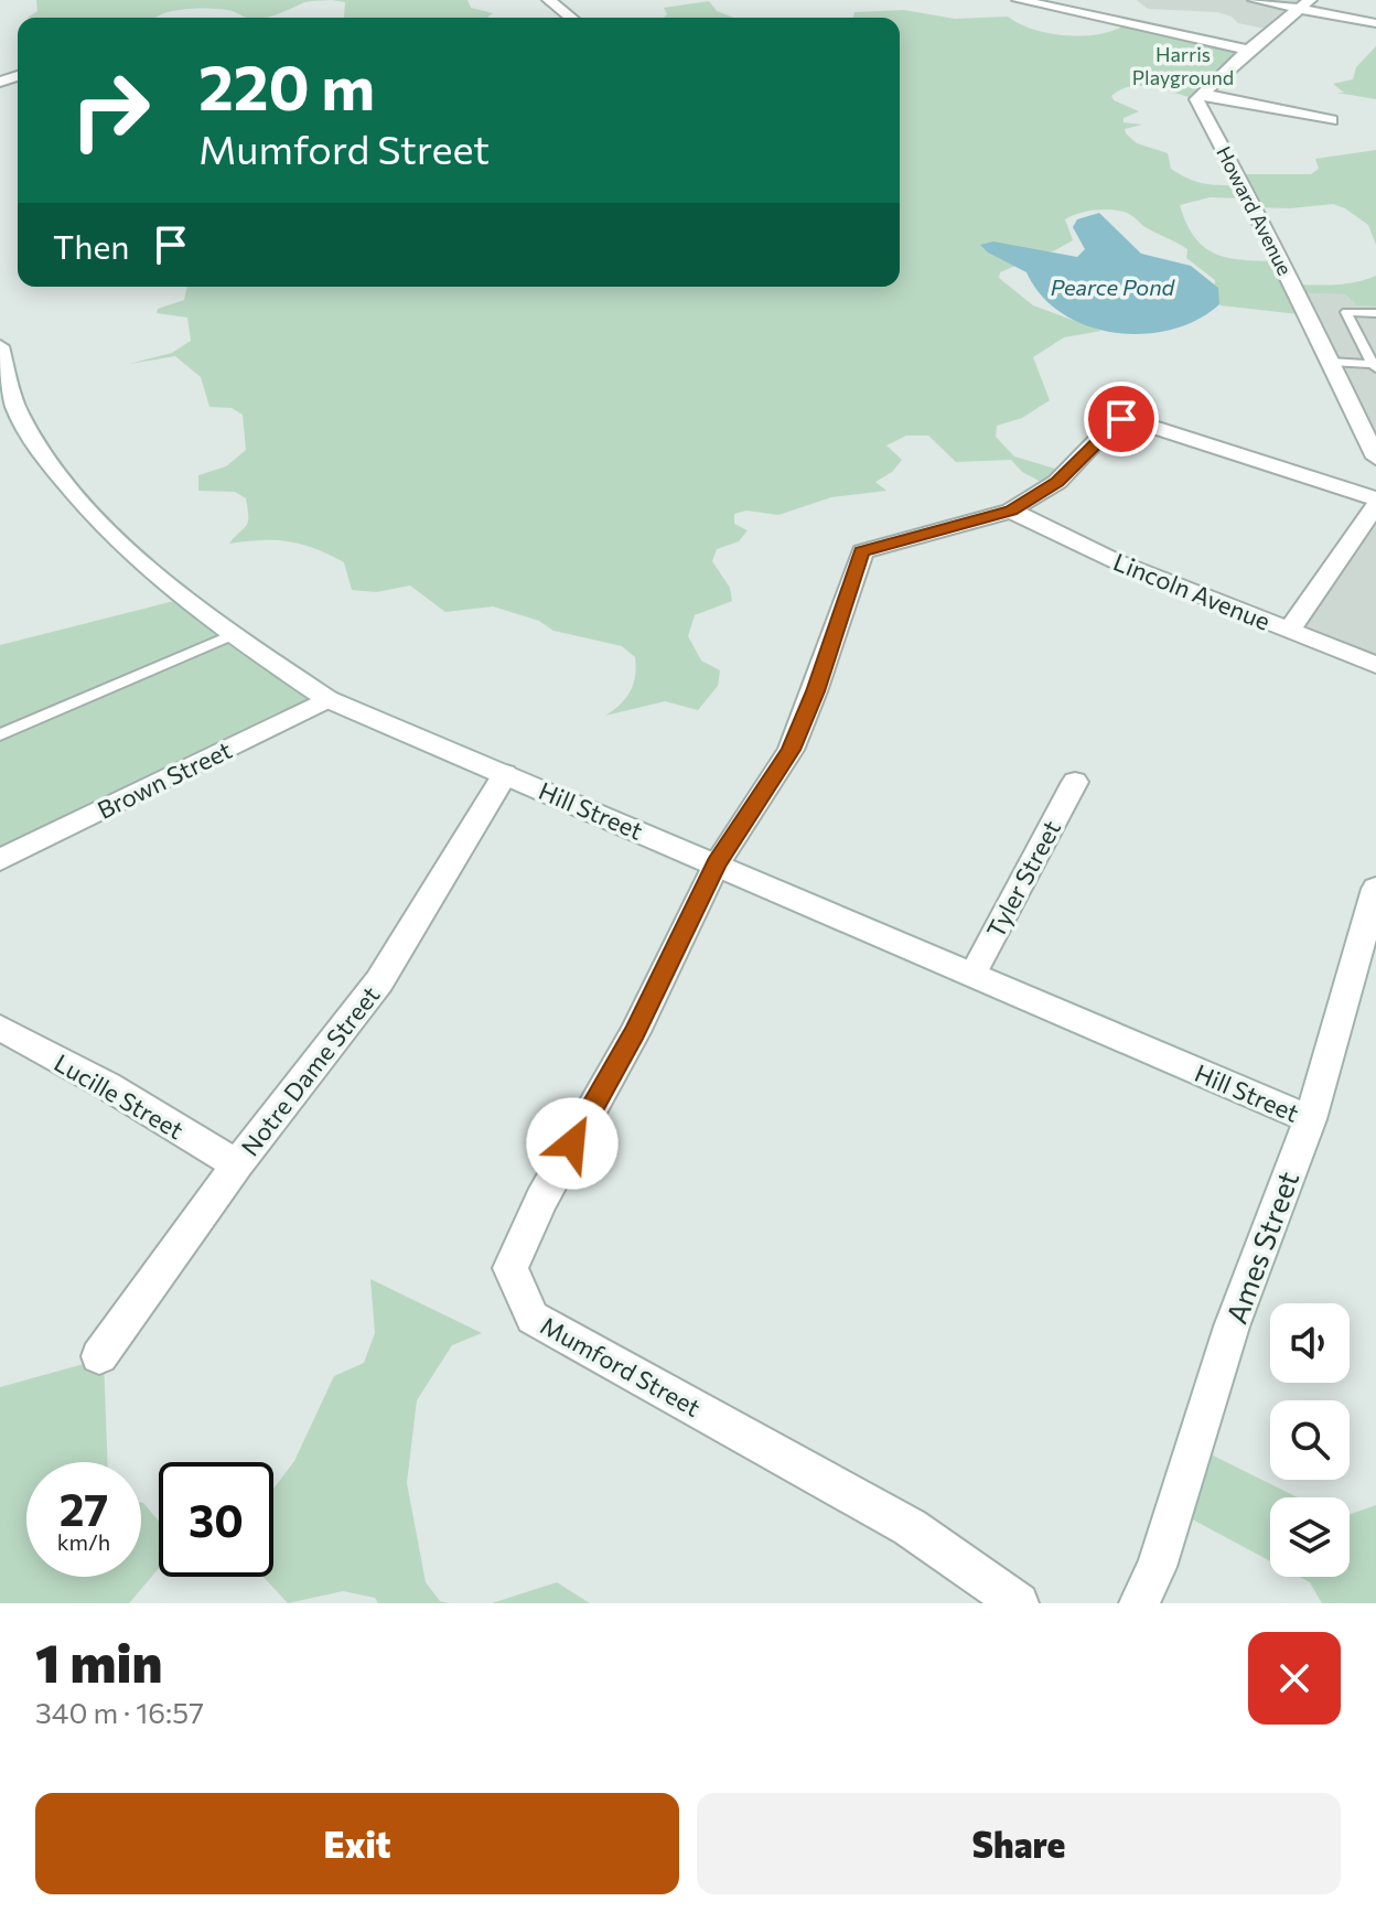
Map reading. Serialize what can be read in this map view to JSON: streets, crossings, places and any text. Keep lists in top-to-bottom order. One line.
{"streets":{"street":["Howard Avenue","Lincoln Avenue","Brown Street","Hill Street","Tyler Street","Notre Dame Street","Lucille Street","Ames Street","Mumford Street"]},"crossings":[["Lincoln Avenue","Mumford Street"],["Brown Street","Hill Street"],["Hill Street","Tyler Street"],["Hill Street","Notre Dame Street"],["Hill Street","Ames Street"],["Hill Street","Mumford Street"],["Notre Dame Street","Lucille Street"]],"water":["Pearce Pond"],"parks":["Harris Playground"],"page":{"turn":["220 m","Mumford Street"],"then":"Then","speed":"27 km/h","limit":"30","heading":["1 min","340 m · 16:57"],"buttons":["Exit","Share"]}}
